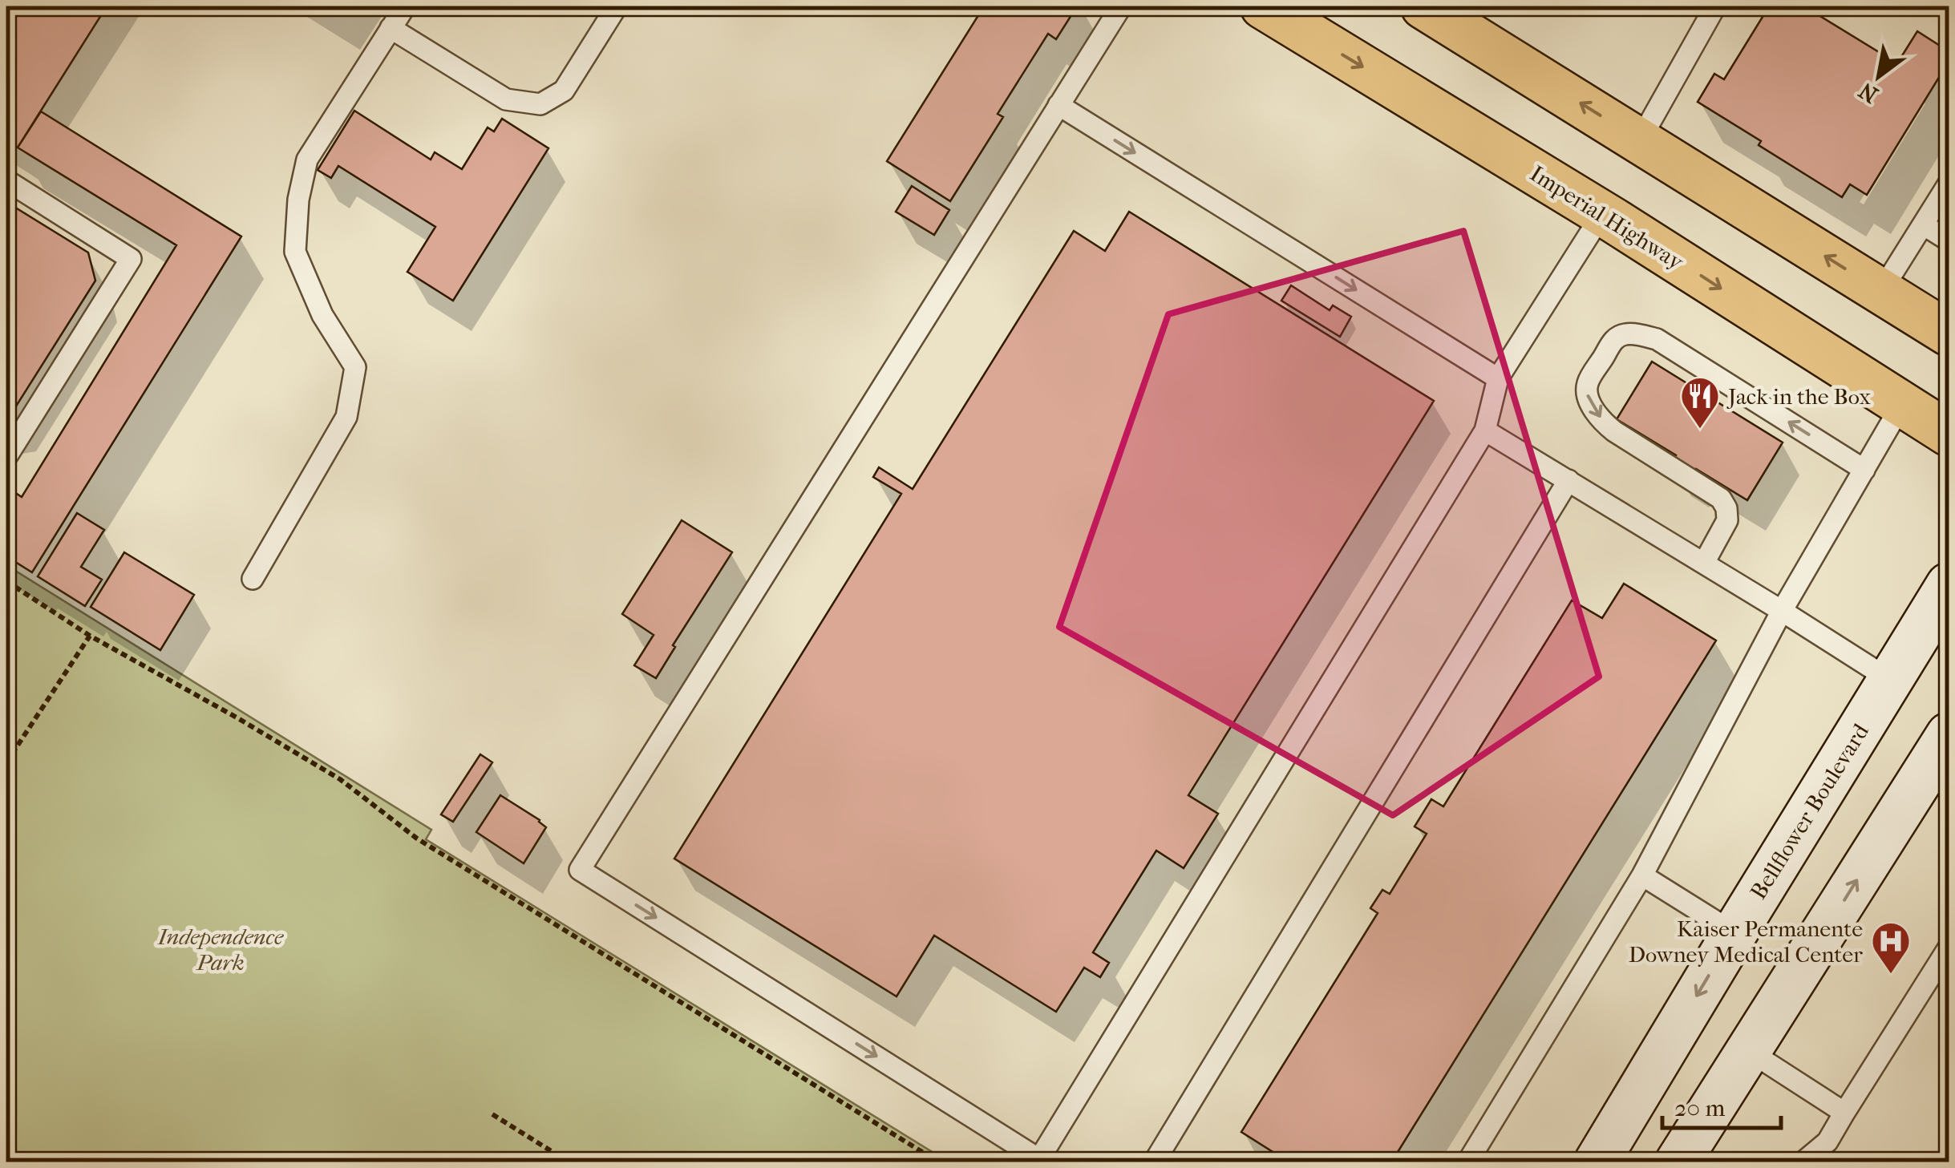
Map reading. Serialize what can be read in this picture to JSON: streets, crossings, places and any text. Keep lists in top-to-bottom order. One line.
{"streets":{"main road":["Imperial Highway","Bellflower Boulevard"]},"parks":["Independence Park"],"places":{"restaurant":["Jack in the Box"],"hospital":["Kaiser Permanente Downey Medical Center"]},"scale_bar":"20 m","north":"bottom left"}
